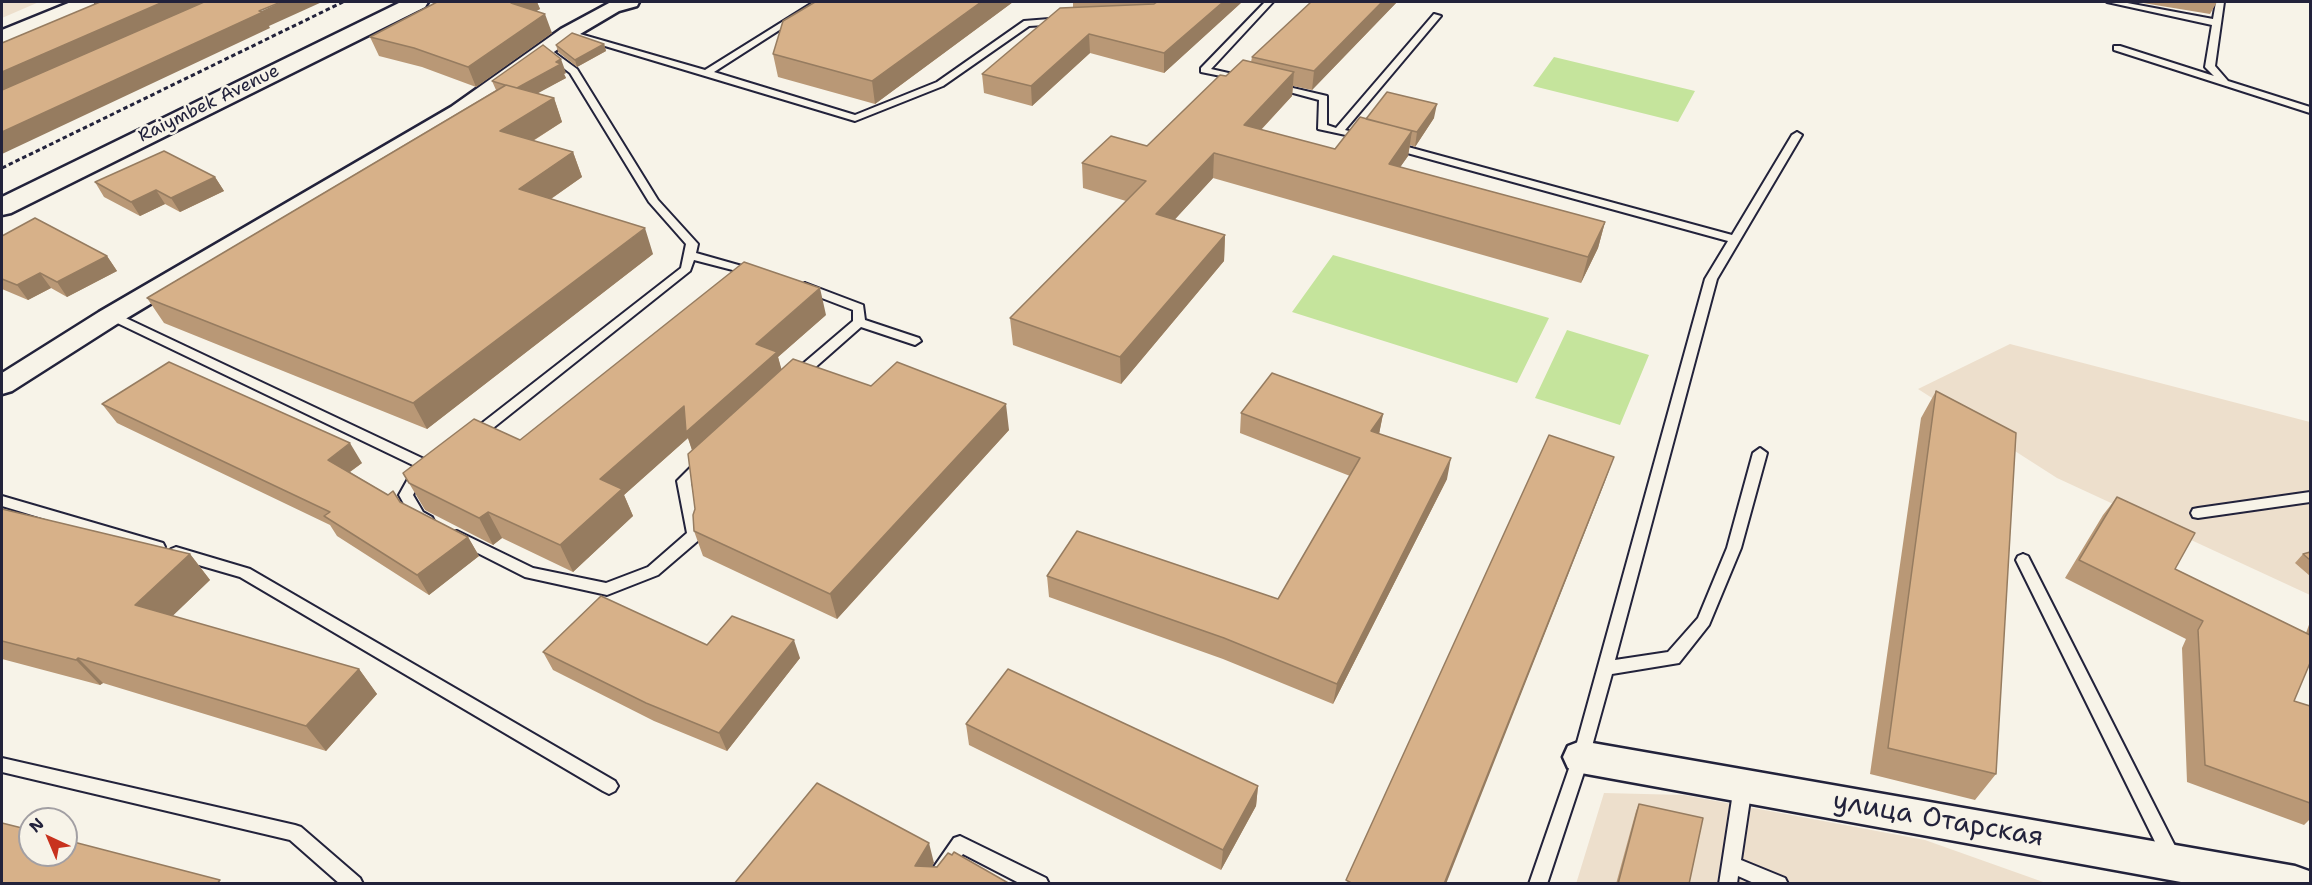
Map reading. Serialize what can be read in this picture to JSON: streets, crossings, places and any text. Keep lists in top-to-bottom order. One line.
{"streets":{"main road":["Raiymbek Avenue"],"street":["улица Отарская"]},"north":"top left"}
